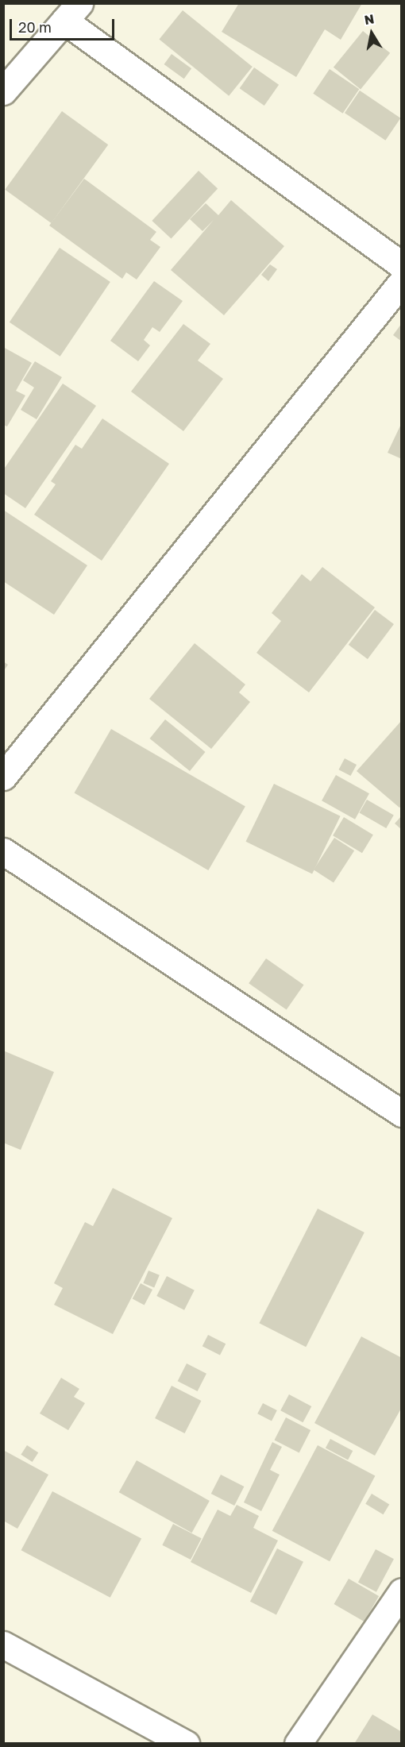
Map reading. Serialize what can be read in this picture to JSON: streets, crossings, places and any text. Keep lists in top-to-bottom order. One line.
{"scale_bar":"20 m","north":"top"}
